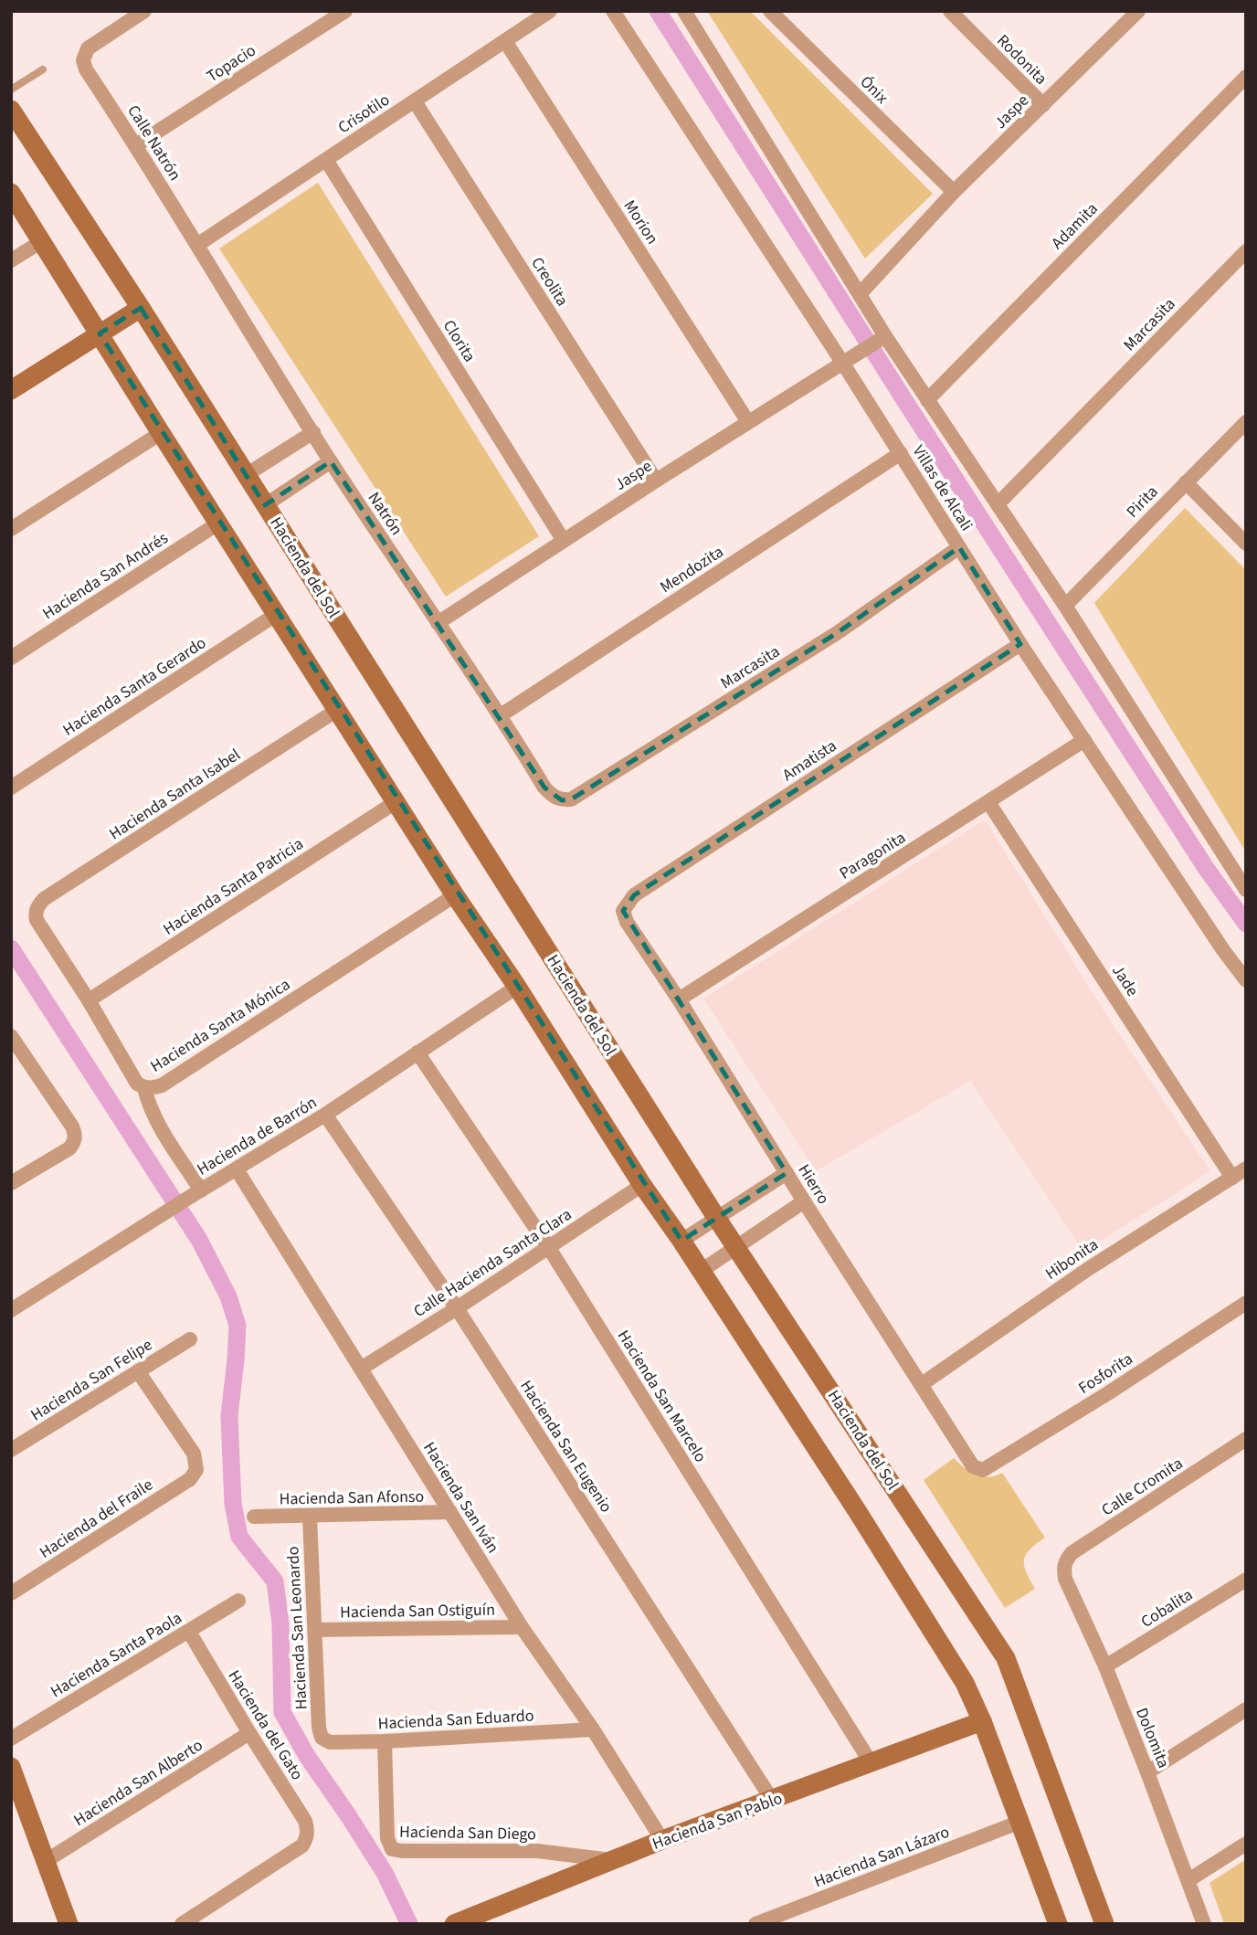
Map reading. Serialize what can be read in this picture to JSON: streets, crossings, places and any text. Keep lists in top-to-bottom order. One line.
{"streets":{"street":["Rodonita","Topacio","Ónix","Jaspe","Crisotilo","Calle Natrón","Morion","Adamita","Creolita","Marcasita","Clorita","Villas de Alcali","Pirita","Natrón","Hacienda del Sol","Mendozita","Hacienda San Andrés","Hacienda Santa Gerardo","Amatista","Hacienda Santa Isabel","Paragonita","Hacienda Santa Patricia","Jade","Hacienda Santa Mónica","Hacienda de Barrón","Hierro","Hibonita","Calle Hacienda Santa Clara","Fosforita","Hacienda San Felipe","Hacienda San Marcelo","Hacienda San Eugenio","Calle Cromita","Hacienda San Afonso","Hacienda San Iván","Hacienda del Fraile","Cobalita","Hacienda San Ostiguín","Hacienda San Leonardo","Hacienda Santa Paola","Hacienda San Eduardo","Hacienda del Gato","Dolomita","Hacienda San Alberto","Hacienda San Pablo","Hacienda San Diego","Hacienda San Lázaro"]},"crossings":[["Rodonita","Jaspe"],["Topacio","Calle Natrón"],["Ónix","Jaspe"],["Jaspe","Morion"],["Jaspe","Creolita"],["Jaspe","Clorita"],["Jaspe","Villas de Alcali"],["Jaspe","Natrón"],["Crisotilo","Calle Natrón"],["Crisotilo","Morion"],["Crisotilo","Creolita"],["Crisotilo","Clorita"],["Crisotilo","Natrón"],["Calle Natrón","Natrón"],["Marcasita","Villas de Alcali"],["Marcasita","Natrón"],["Villas de Alcali","Mendozita"],["Villas de Alcali","Amatista"],["Villas de Alcali","Paragonita"],["Natrón","Mendozita"],["Amatista","Hierro"],["Hacienda Santa Isabel","Hacienda Santa Mónica"],["Paragonita","Jade"],["Paragonita","Hierro"],["Hacienda Santa Patricia","Hacienda Santa Mónica"],["Jade","Hibonita"],["Hacienda de Barrón","Hacienda San Marcelo"],["Hacienda de Barrón","Hacienda San Eugenio"],["Hacienda de Barrón","Hacienda San Iván"],["Hierro","Hibonita"],["Hierro","Fosforita"],["Calle Hacienda Santa Clara","Hacienda San Marcelo"],["Calle Hacienda Santa Clara","Hacienda San Eugenio"],["Calle Hacienda Santa Clara","Hacienda San Iván"],["Hacienda San Felipe","Hacienda del Fraile"],["Hacienda San Marcelo","Hacienda San Pablo"],["Hacienda San Eugenio","Hacienda San Pablo"],["Calle Cromita","Dolomita"],["Hacienda San Afonso","Hacienda San Iván"],["Hacienda San Afonso","Hacienda San Leonardo"],["Hacienda San Iván","Hacienda San Ostiguín"],["Hacienda San Iván","Hacienda San Eduardo"],["Hacienda San Iván","Hacienda San Pablo"],["Cobalita","Dolomita"],["Hacienda San Ostiguín","Hacienda San Leonardo"],["Hacienda San Leonardo","Hacienda San Eduardo"],["Hacienda Santa Paola","Hacienda del Gato"],["Hacienda San Eduardo","Hacienda San Diego"],["Hacienda del Gato","Hacienda San Alberto"],["Hacienda San Pablo","Hacienda San Diego"]]}
